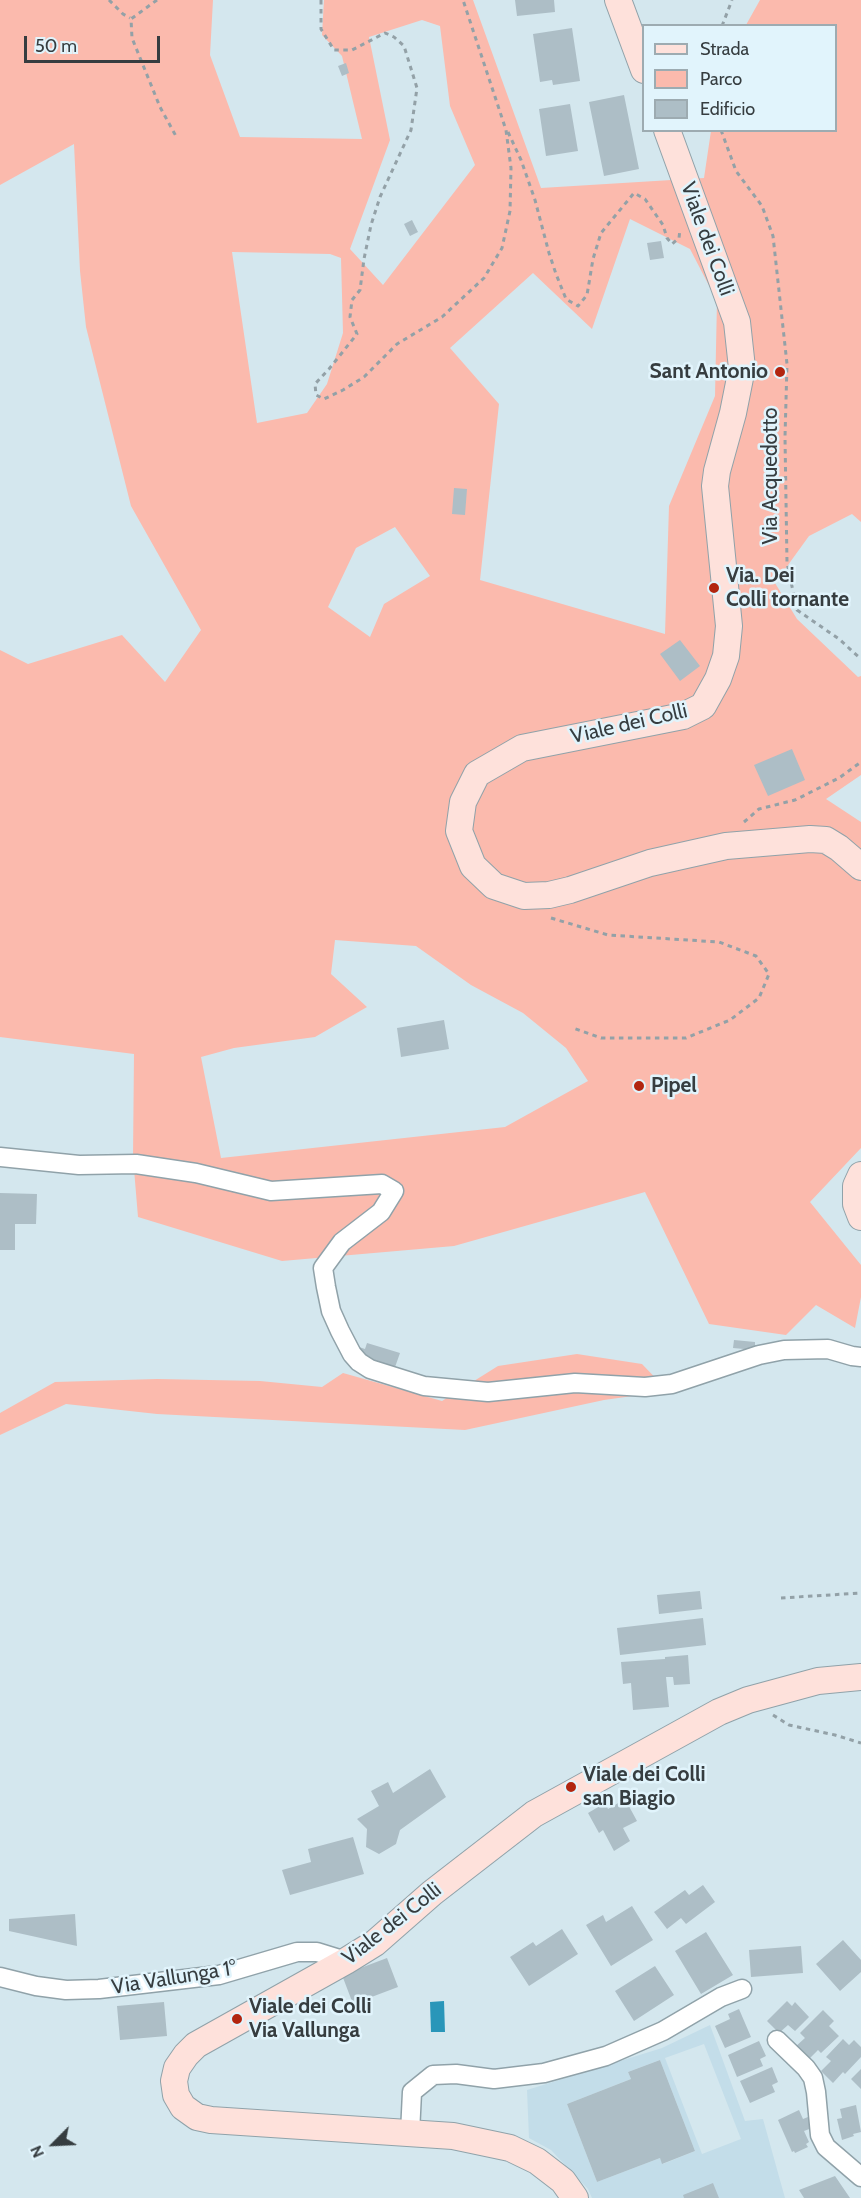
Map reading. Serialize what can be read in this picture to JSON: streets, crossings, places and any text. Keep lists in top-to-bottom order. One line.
{"streets":{"main road":["Viale dei Colli"],"street":["Via Vallunga 1°"],"path":["Via Acquedotto"]},"crossings":[["Viale dei Colli","Via Vallunga 1°"]],"places":["Sant Antonio","Via. Dei Colli tornante","Pipel","Viale dei Colli san Biagio","Viale dei Colli Via Vallunga"],"legend":["Strada","Parco","Edificio"],"scale_bar":"50 m","north":"bottom left"}
